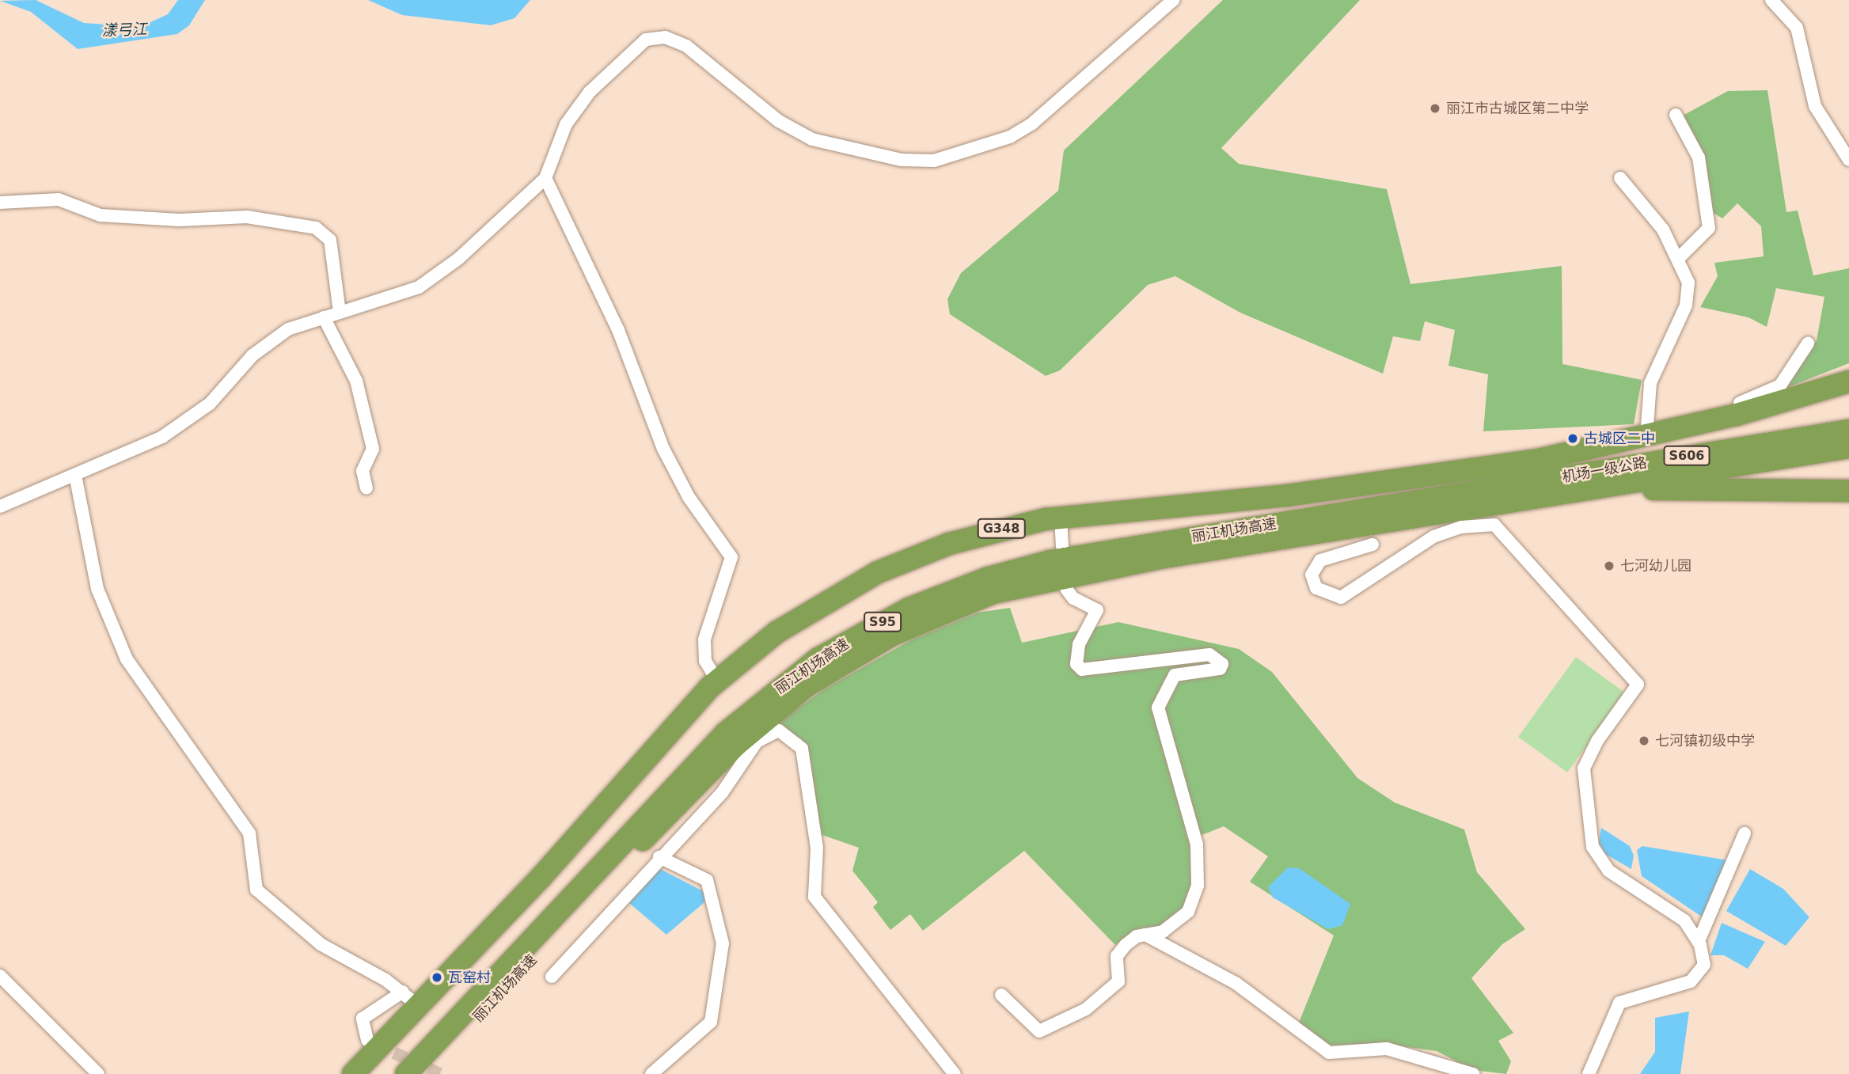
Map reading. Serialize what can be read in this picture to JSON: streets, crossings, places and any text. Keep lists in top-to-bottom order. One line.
{"streets":{"highway":["S606","机场一级公路","G348","丽江机场高速","S95"]},"crossings":[["机场一级公路","丽江机场高速"]],"water":["漾弓江"],"places":["丽江市古城区第二中学","古城区二中","七河幼儿园","七河镇初级中学","瓦窑村"]}
